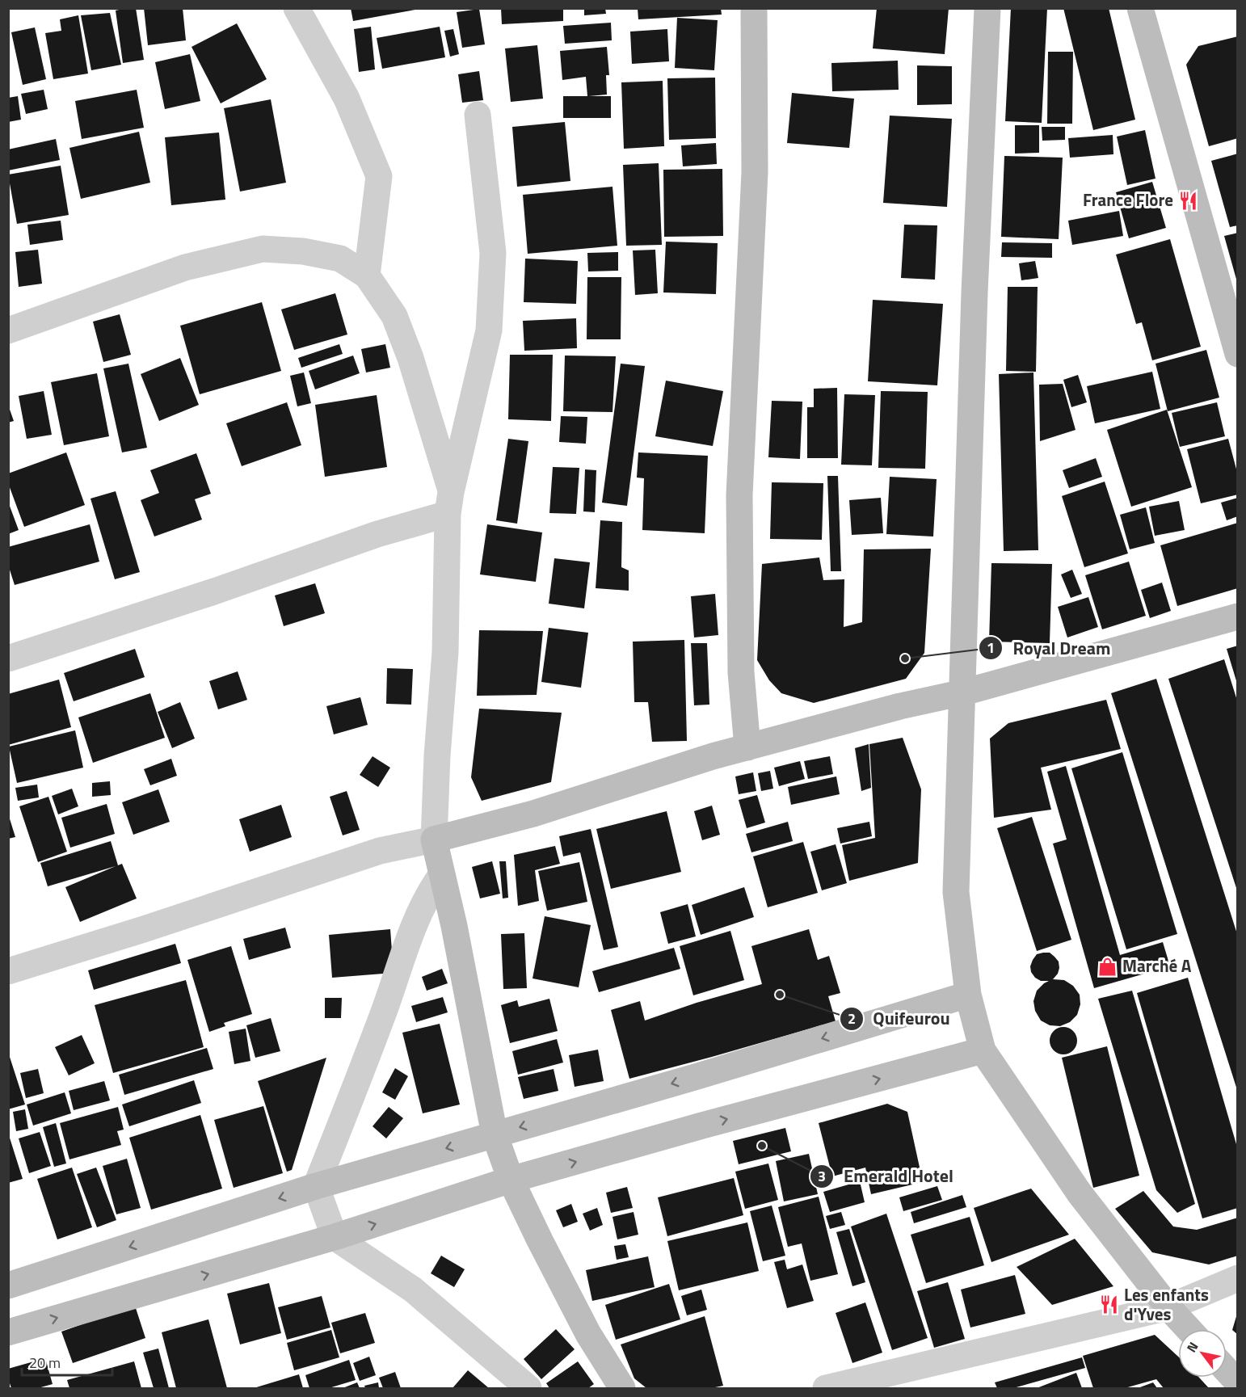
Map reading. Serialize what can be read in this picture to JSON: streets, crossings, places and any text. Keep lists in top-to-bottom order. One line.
{"places":{"restaurant":["France Flore","Les enfants d'Yves"],"other":["Royal Dream","Quifeurou","Emerald Hotel"],"shop":["Marché A"]},"scale_bar":"20 m","north":"top left"}
